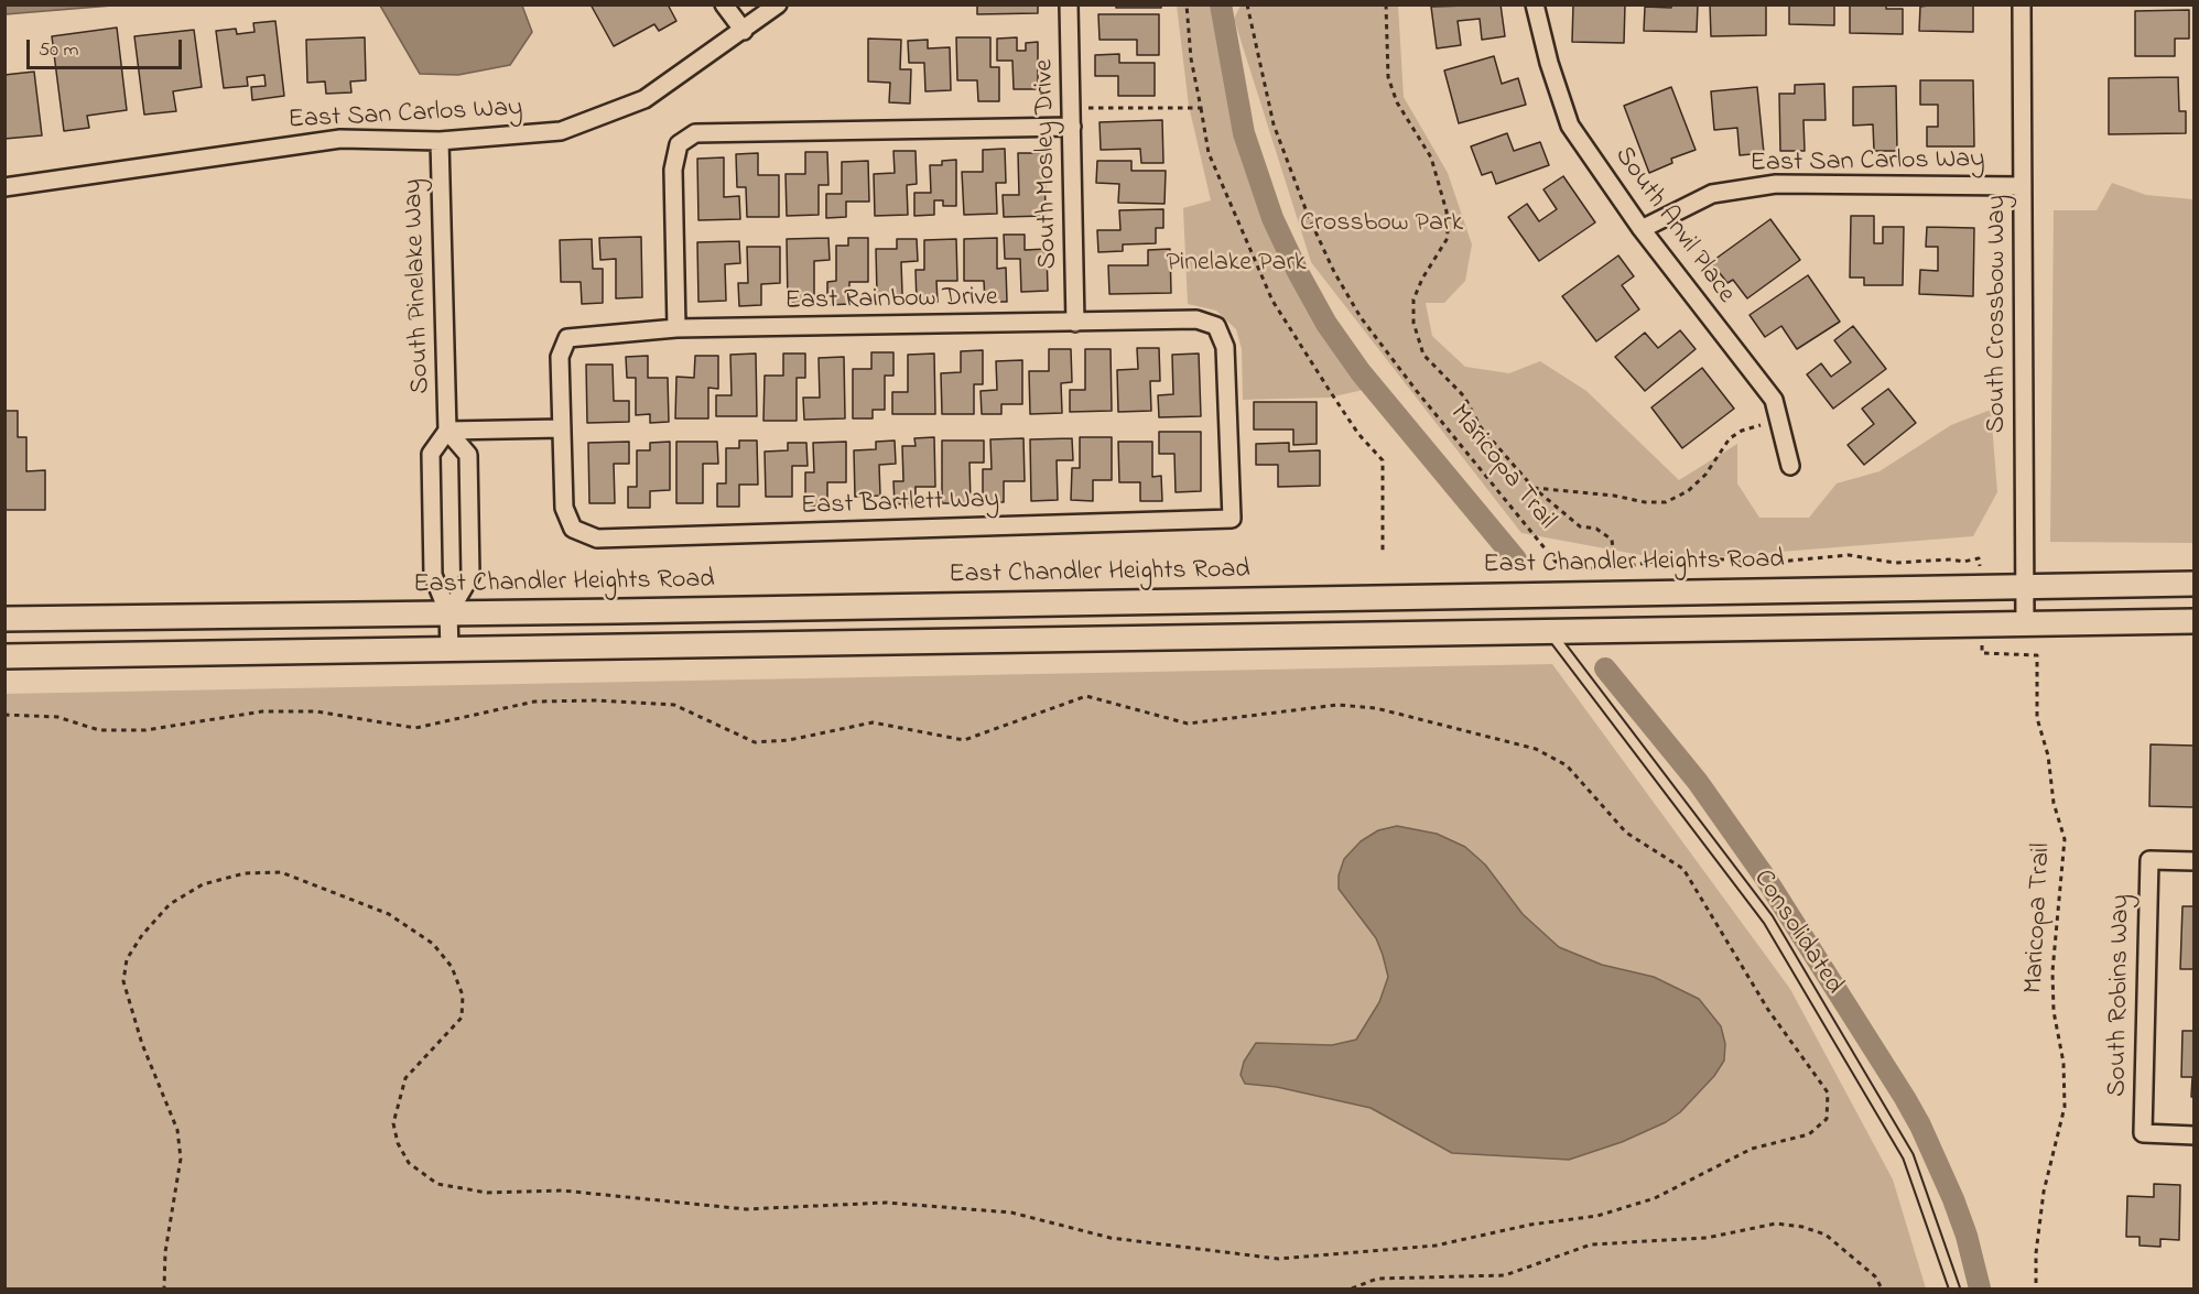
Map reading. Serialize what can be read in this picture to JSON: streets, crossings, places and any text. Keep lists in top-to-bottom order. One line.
{"streets":{"main road":["East Chandler Heights Road"],"street":["East San Carlos Way","South Mosley Drive","South Anvil Place","South Pinelake Way","East Rainbow Drive","South Crossbow Way","East Bartlett Way","South Robins Way"],"lane":["Consolidated"],"path":["Maricopa Trail"]},"crossings":[["East San Carlos Way","South Anvil Place"],["East San Carlos Way","South Pinelake Way"],["East San Carlos Way","South Crossbow Way"],["South Mosley Drive","East Rainbow Drive"],["South Pinelake Way","East Chandler Heights Road"],["East Rainbow Drive","East Bartlett Way"],["South Crossbow Way","East Chandler Heights Road"]],"parks":["Crossbow Park","Pinelake Park"],"scale_bar":"50 m"}
